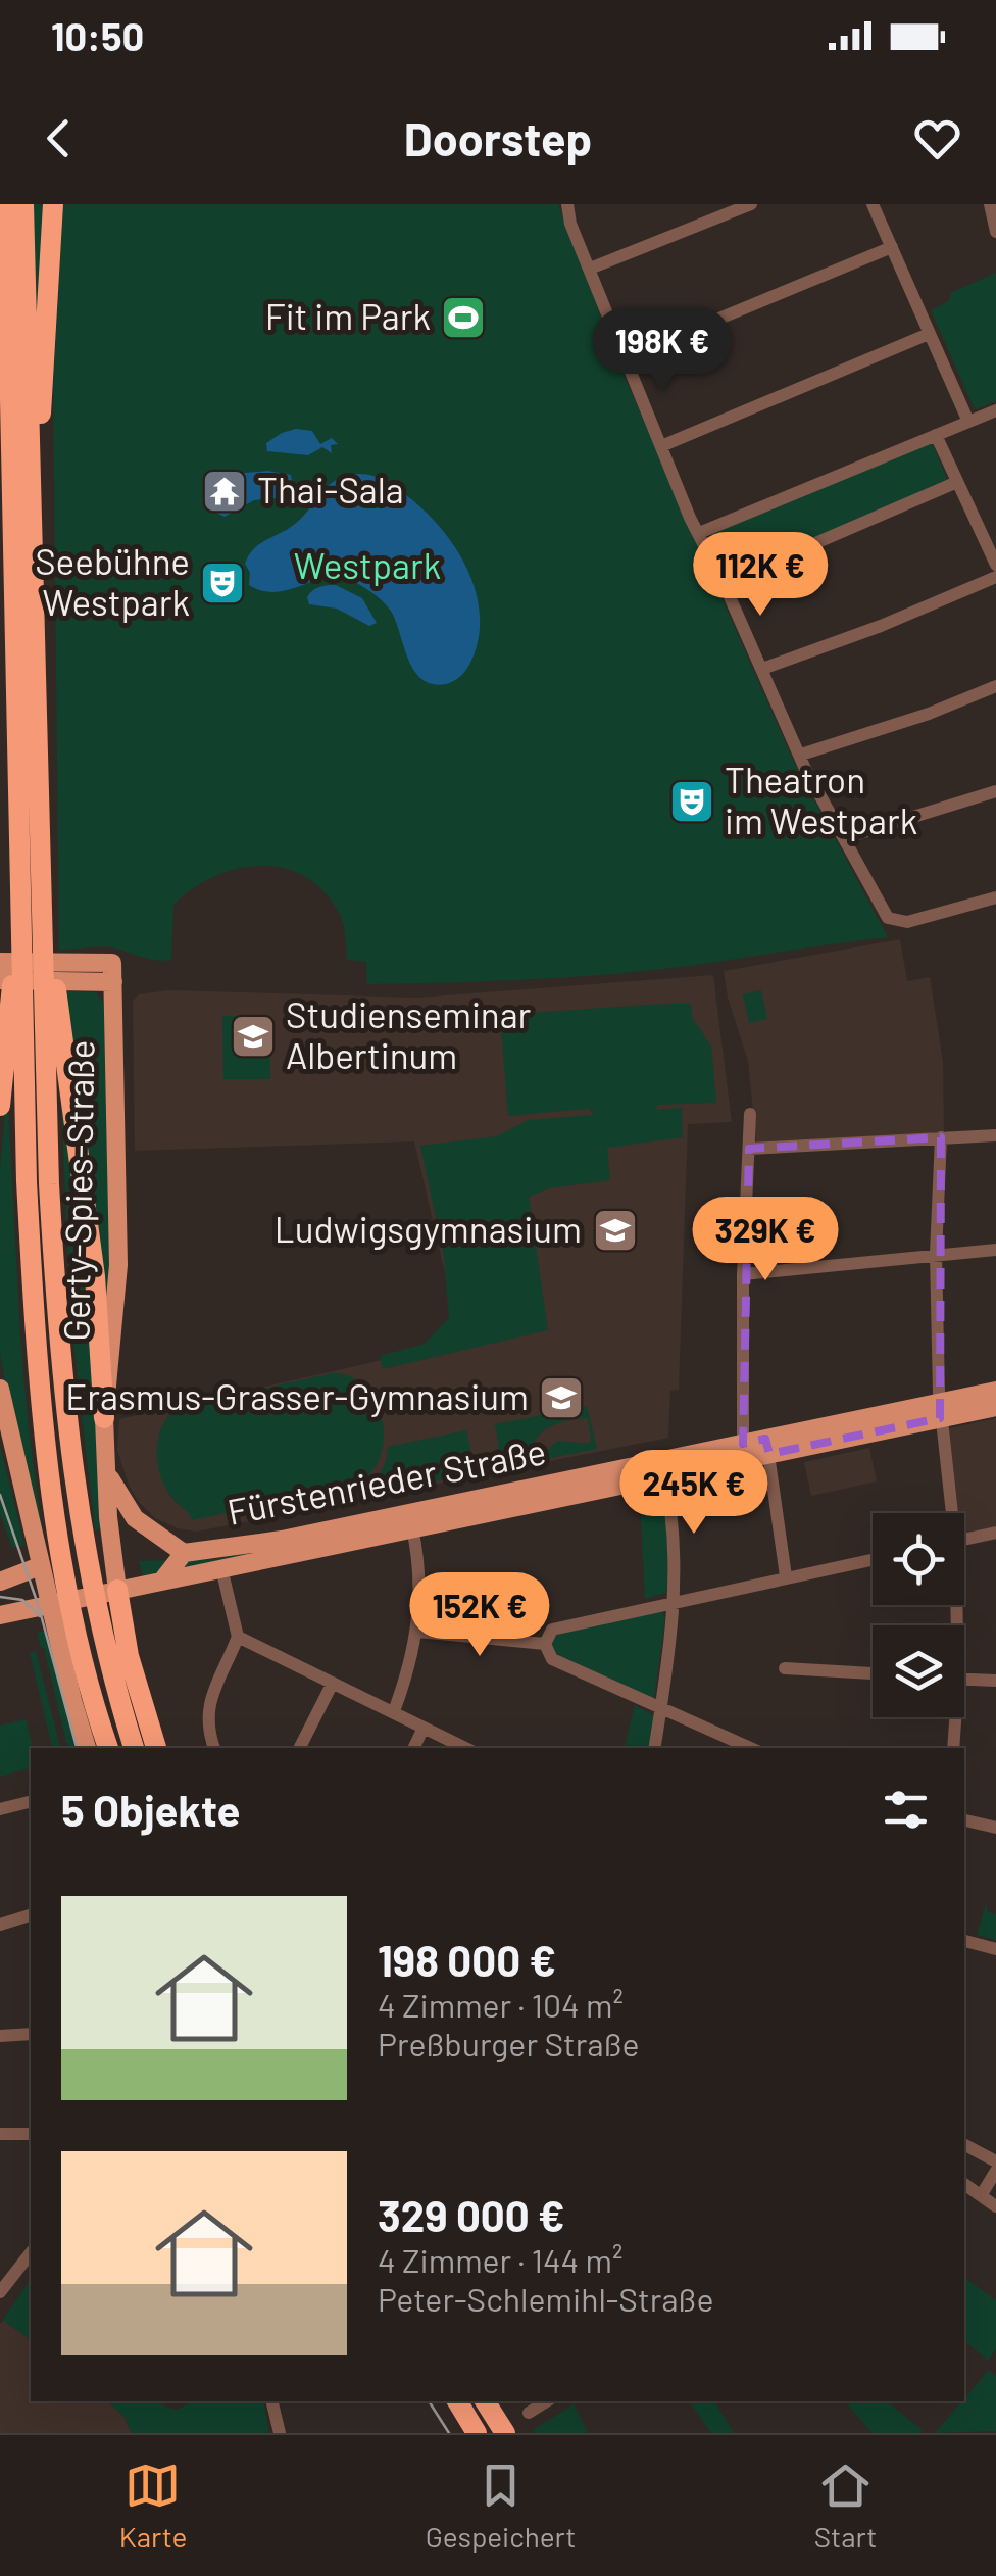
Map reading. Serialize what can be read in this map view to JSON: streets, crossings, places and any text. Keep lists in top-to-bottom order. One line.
{"streets":{"main road":["Gerty-Spies-Straße","Fürstenrieder Straße"]},"crossings":[["Gerty-Spies-Straße","Fürstenrieder Straße"]],"parks":["Westpark"],"places":{"sports":["Fit im Park"],"temple":["Thai-Sala"],"theatre":["Seebühne Westpark","Theatron im Westpark"],"school or university":["Studienseminar Albertinum","Ludwigsgymnasium","Erasmus-Grasser-Gymnasium"]},"page":{"status":"10:50","header":"Doorstep","price":["198K €","112K €","329K €","245K €","152K €"],"heading":"5 Objekte","list":[{"name":"198 000 €","note":"4 Zimmer · 104 m² · Preßburger Straße"},{"name":"329 000 €","note":"4 Zimmer · 144 m² · Peter-Schlemihl-Straße"}],"tabs":["Karte","Gespeichert","Start"]}}
